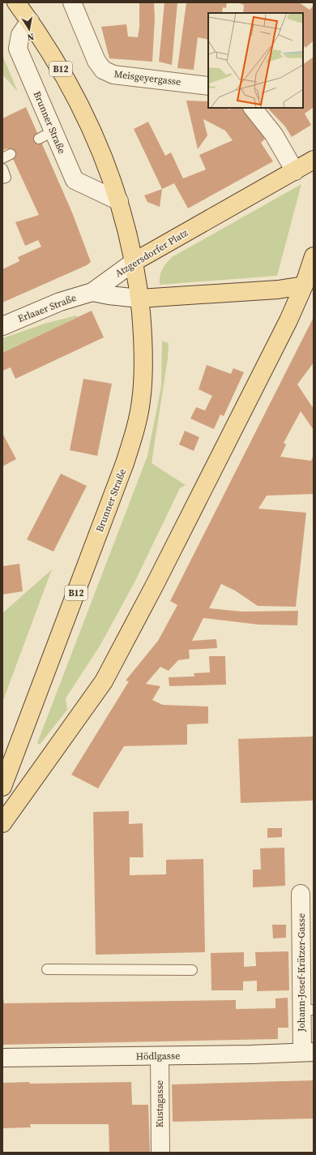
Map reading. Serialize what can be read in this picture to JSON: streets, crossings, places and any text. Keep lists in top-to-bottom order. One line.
{"streets":{"main road":["B12","Brunner Straße","Atzgersdorfer Platz"],"street":["Meisgeyergasse","Erlaaer Straße","Johann-Josef-Krätzer-Gasse","Hödlgasse","Kustagasse"]},"crossings":[["Brunner Straße","Atzgersdorfer Platz"],["Atzgersdorfer Platz","Erlaaer Straße"],["Johann-Josef-Krätzer-Gasse","Hödlgasse"],["Hödlgasse","Kustagasse"]],"north":"bottom"}
